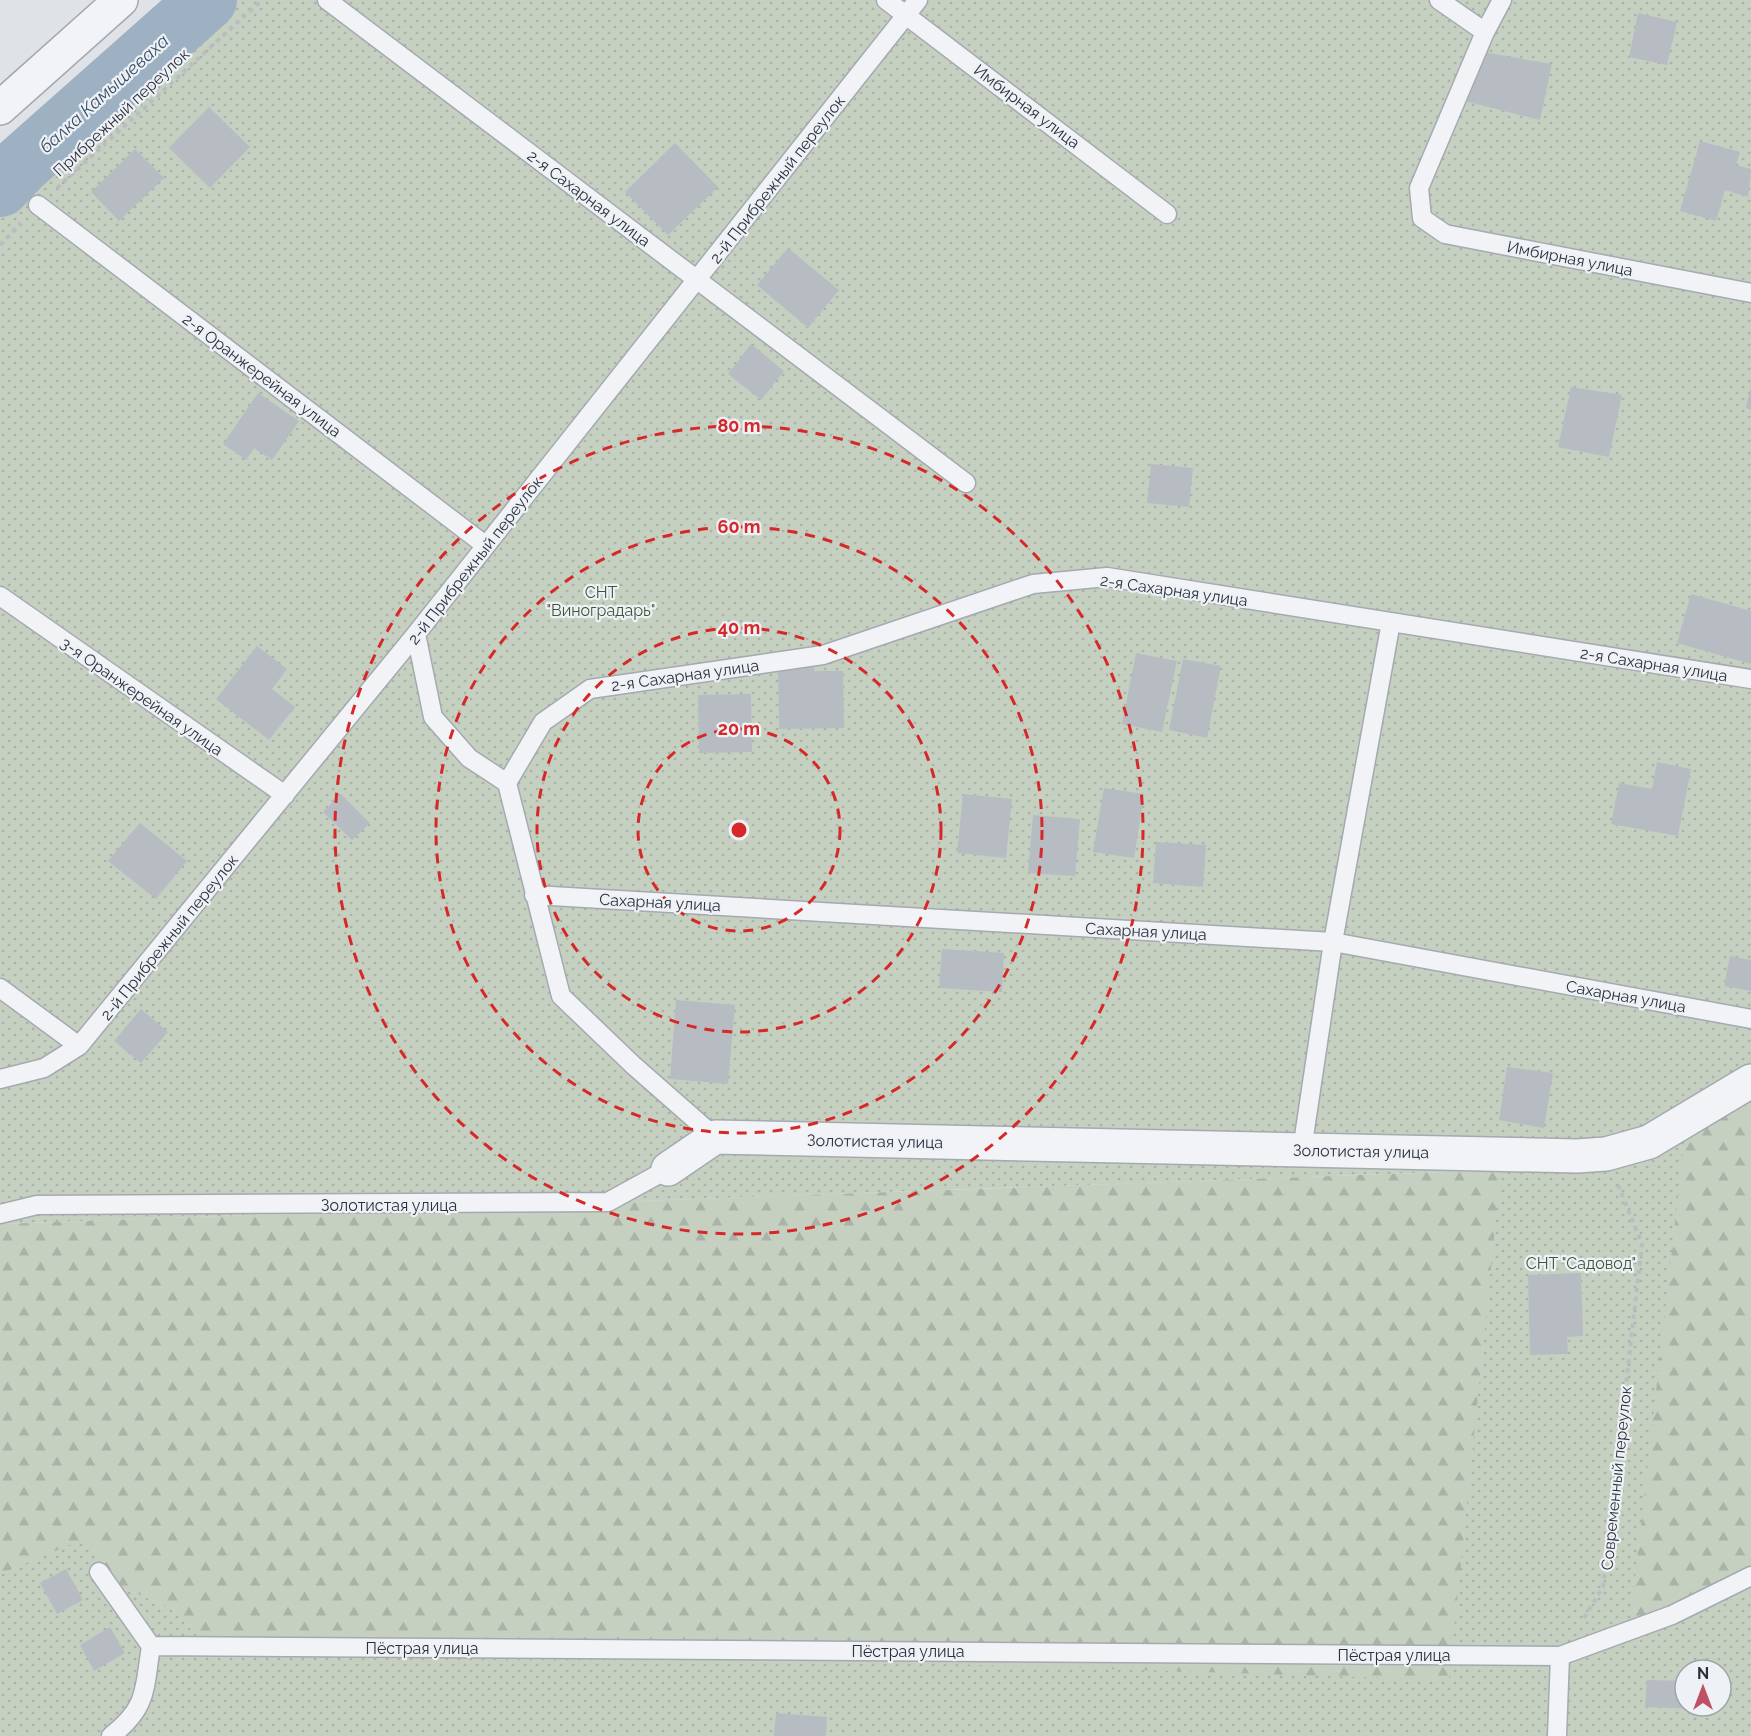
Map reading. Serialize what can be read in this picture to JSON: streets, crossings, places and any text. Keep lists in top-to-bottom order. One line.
{"streets":{"street":["Золотистая улица"],"lane":["Имбирная улица","2-й Прибрежный переулок","2-я Сахарная улица","2-я Оранжерейная улица","3-я Оранжерейная улица","Сахарная улица","Пёстрая улица"],"path":["Прибрежный переулок","Современный переулок"]},"crossings":[["Имбирная улица","2-й Прибрежный переулок"],["Прибрежный переулок","2-я Оранжерейная улица"],["2-й Прибрежный переулок","2-я Сахарная улица"],["2-й Прибрежный переулок","2-я Оранжерейная улица"],["2-й Прибрежный переулок","3-я Оранжерейная улица"],["Золотистая улица","Современный переулок"],["Современный переулок","Пёстрая улица"]],"water":["балка Камышеваха"],"parks":["СНТ \"Виноградарь\"","СНТ \"Садовод\""],"north":"top","rings":["80 m","60 m","40 m","20 m"]}
